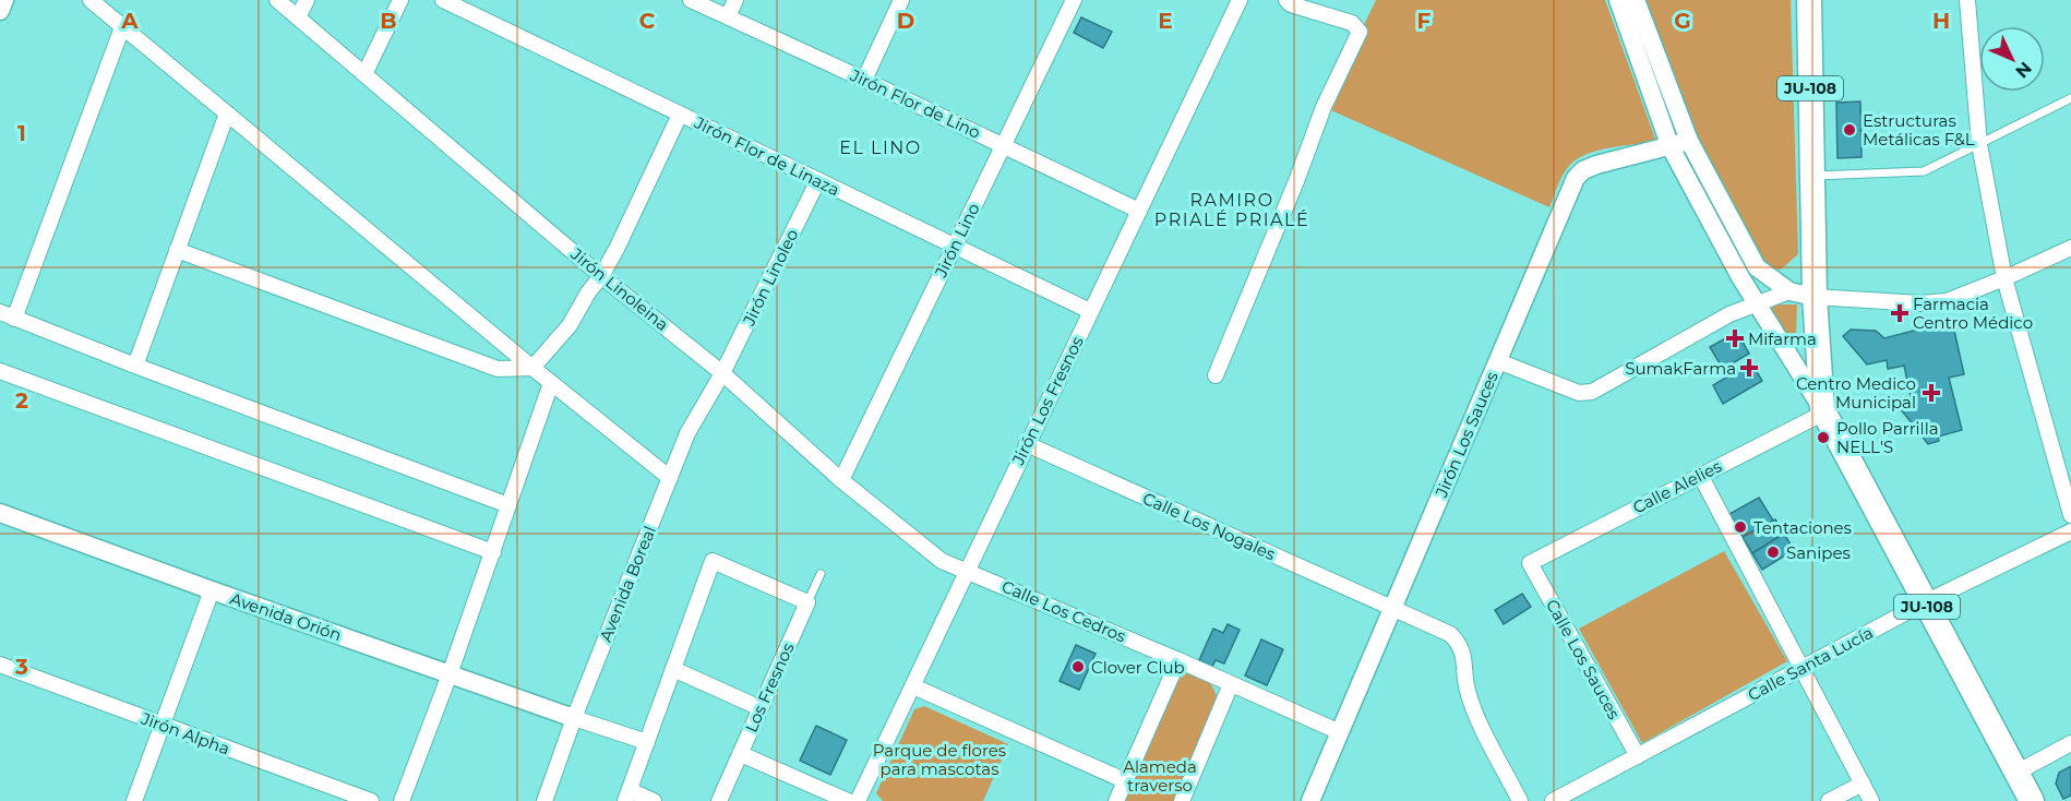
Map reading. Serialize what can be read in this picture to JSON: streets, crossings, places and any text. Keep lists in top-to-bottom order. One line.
{"streets":{"main road":["JU-108"],"street":["Jirón Flor de Lino","Jirón Flor de Linaza","Jirón Lino","Jirón Linoleo","Jirón Linoleina","Jirón Los Fresnos","Jirón Los Sauces","Calle Alelies","Calle Los Nogales","Avenida Boreal","Calle Los Cedros","Avenida Orión","Calle Los Sauces","Calle Santa Lucía","Los Fresnos","Jirón Alpha"]},"crossings":[["JU-108","Calle Alelies"],["JU-108","Calle Santa Lucía"],["Jirón Flor de Lino","Jirón Lino"],["Jirón Flor de Lino","Jirón Los Fresnos"],["Jirón Flor de Linaza","Jirón Lino"],["Jirón Flor de Linaza","Jirón Linoleo"],["Jirón Flor de Linaza","Jirón Los Fresnos"],["Jirón Lino","Jirón Linoleina"],["Jirón Linoleo","Jirón Linoleina"],["Jirón Linoleo","Avenida Boreal"],["Jirón Linoleina","Jirón Los Fresnos"],["Jirón Linoleina","Avenida Boreal"],["Jirón Linoleina","Calle Los Cedros"],["Jirón Los Fresnos","Calle Los Nogales"],["Jirón Los Fresnos","Calle Los Cedros"],["Jirón Los Sauces","Calle Los Nogales"],["Jirón Los Sauces","Calle Los Cedros"],["Calle Alelies","Calle Los Sauces"],["Avenida Boreal","Avenida Orión"],["Calle Los Sauces","Calle Santa Lucía"]],"districts":["EL LINO","RAMIRO PRIALÉ PRIALÉ"],"parks":["Parque de flores para mascotas","Alameda traverso"],"places":{"other":["Estructuras Metálicas F&L","Pollo Parrilla NELL'S","Tentaciones","Sanipes","Clover Club"],"health":["Farmacia Centro Médico","Mifarma","SumakFarma","Centro Medico Municipal"]},"north":"bottom right","grid":{"columns":["A","B","C","D","E","F","G","H"],"rows":["1","2","3"]}}
